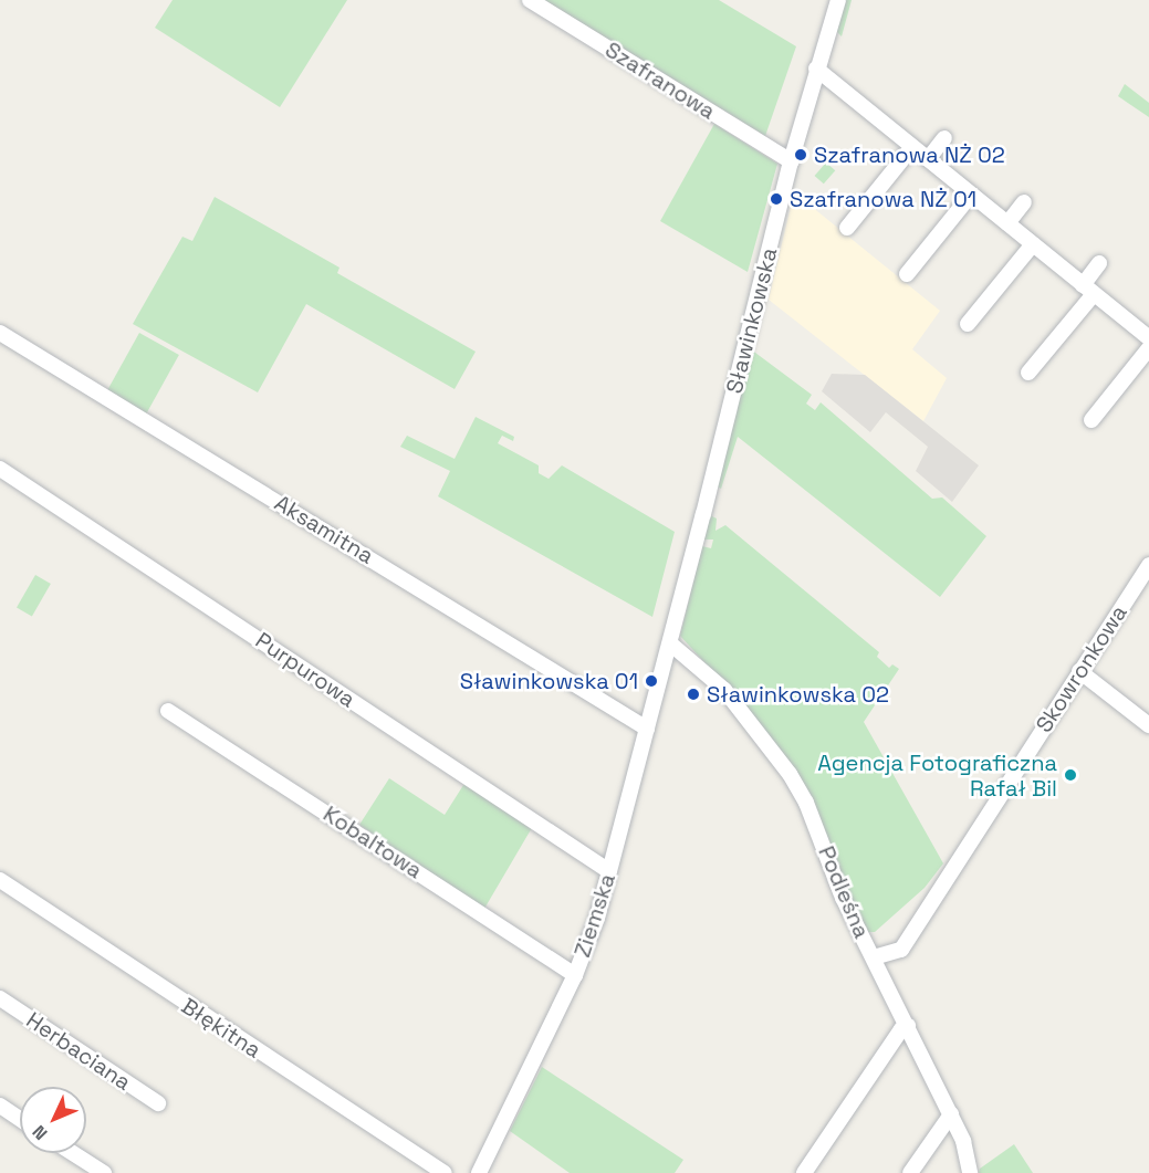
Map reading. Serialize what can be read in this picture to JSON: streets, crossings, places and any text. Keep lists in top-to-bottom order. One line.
{"streets":{"street":["Szafranowa","Sławinkowska","Aksamitna","Skowronkowa","Purpurowa","Kobaltowa","Podleśna","Ziemska","Błękitna","Herbaciana"]},"crossings":[["Szafranowa","Sławinkowska"],["Sławinkowska","Podleśna"],["Sławinkowska","Ziemska"],["Aksamitna","Ziemska"],["Skowronkowa","Podleśna"],["Purpurowa","Ziemska"],["Kobaltowa","Ziemska"],["Podleśna","Ziemska"]],"places":["Szafranowa NŻ 02","Szafranowa NŻ 01","Sławinkowska 01","Sławinkowska 02","Agencja Fotograficzna Rafał Bil"],"north":"bottom left"}
